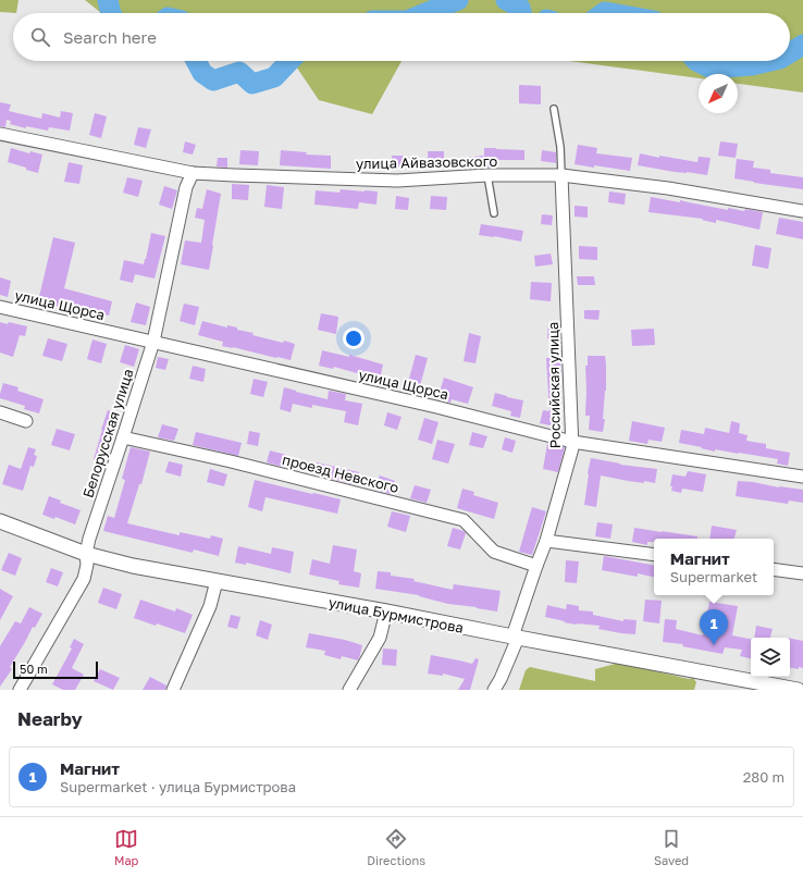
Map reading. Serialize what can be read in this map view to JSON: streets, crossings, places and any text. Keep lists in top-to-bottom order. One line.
{"streets":{"street":["улица Айвазовского","улица Щорса","Российская улица","Белорусская улица","проезд Невского","улица Бурмистрова"]},"crossings":[["улица Айвазовского","Российская улица"],["улица Айвазовского","Белорусская улица"],["улица Щорса","Российская улица"],["улица Щорса","Белорусская улица"],["Российская улица","проезд Невского"],["Российская улица","улица Бурмистрова"],["Белорусская улица","проезд Невского"],["Белорусская улица","улица Бурмистрова"]],"scale_bar":"50 m","north":"bottom left","page":{"search":"Search here","popup":["Магнит","Supermarket"],"pins":"1","scale":"50 m","heading":"Nearby","list":[{"mark":"1","name":"Магнит","note":"Supermarket · улица Бурмистрова","value":"280 m"}],"nav":["Map","Directions","Saved"]}}
